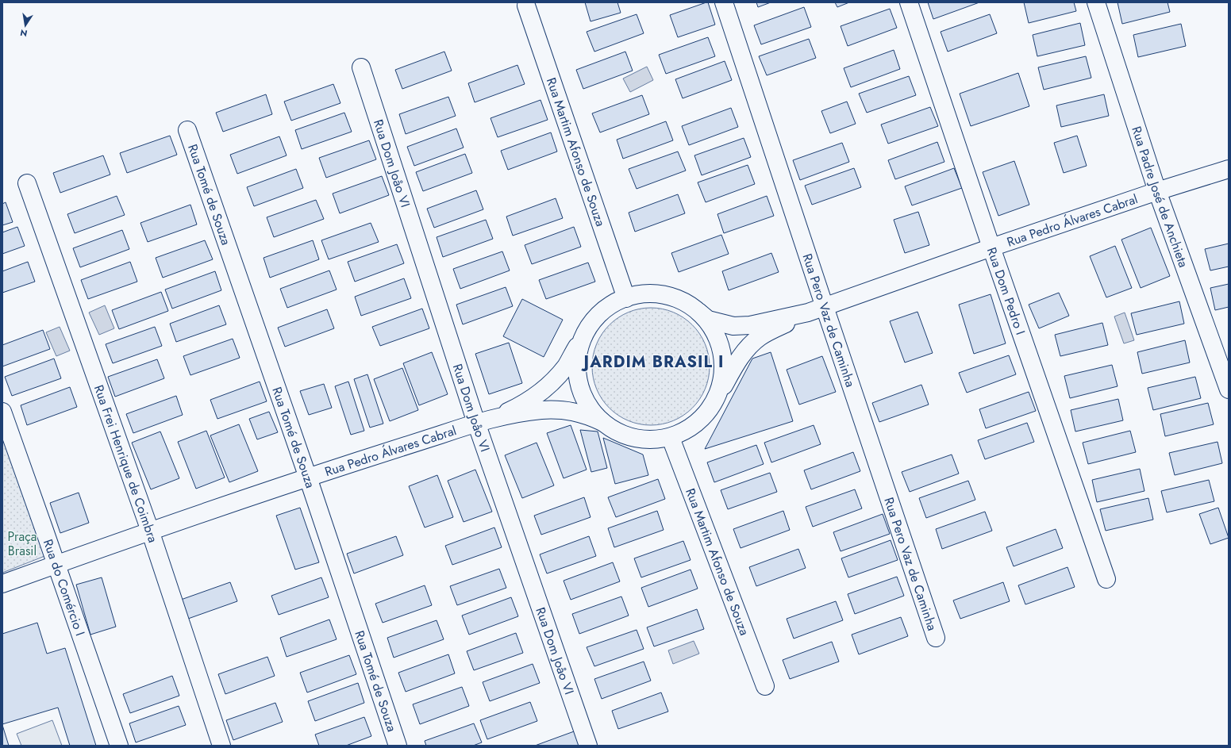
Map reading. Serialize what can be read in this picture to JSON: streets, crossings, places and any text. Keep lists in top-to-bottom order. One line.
{"streets":{"street":["Rua Martim Afonso de Souza","Rua Dom Joåo VI","Rua Tomé de Souza","Rua Padre José de Anchieta","Rua Pedro Álvares Cabral","Rua Dom Pedro I","Rua Pero Vaz de Caminha","Rua Frei Henrique de Coimbra","Rua do Comércio I"]},"crossings":[["Rua Dom Joåo VI","Rua Pedro Álvares Cabral"],["Rua Tomé de Souza","Rua Pedro Álvares Cabral"],["Rua Padre José de Anchieta","Rua Pedro Álvares Cabral"],["Rua Pedro Álvares Cabral","Rua Dom Pedro I"],["Rua Pedro Álvares Cabral","Rua Pero Vaz de Caminha"],["Rua Pedro Álvares Cabral","Rua Frei Henrique de Coimbra"],["Rua Pedro Álvares Cabral","Rua do Comércio I"]],"districts":["JARDIM BRASIL I"],"parks":["Praça Brasil"],"north":"bottom"}
